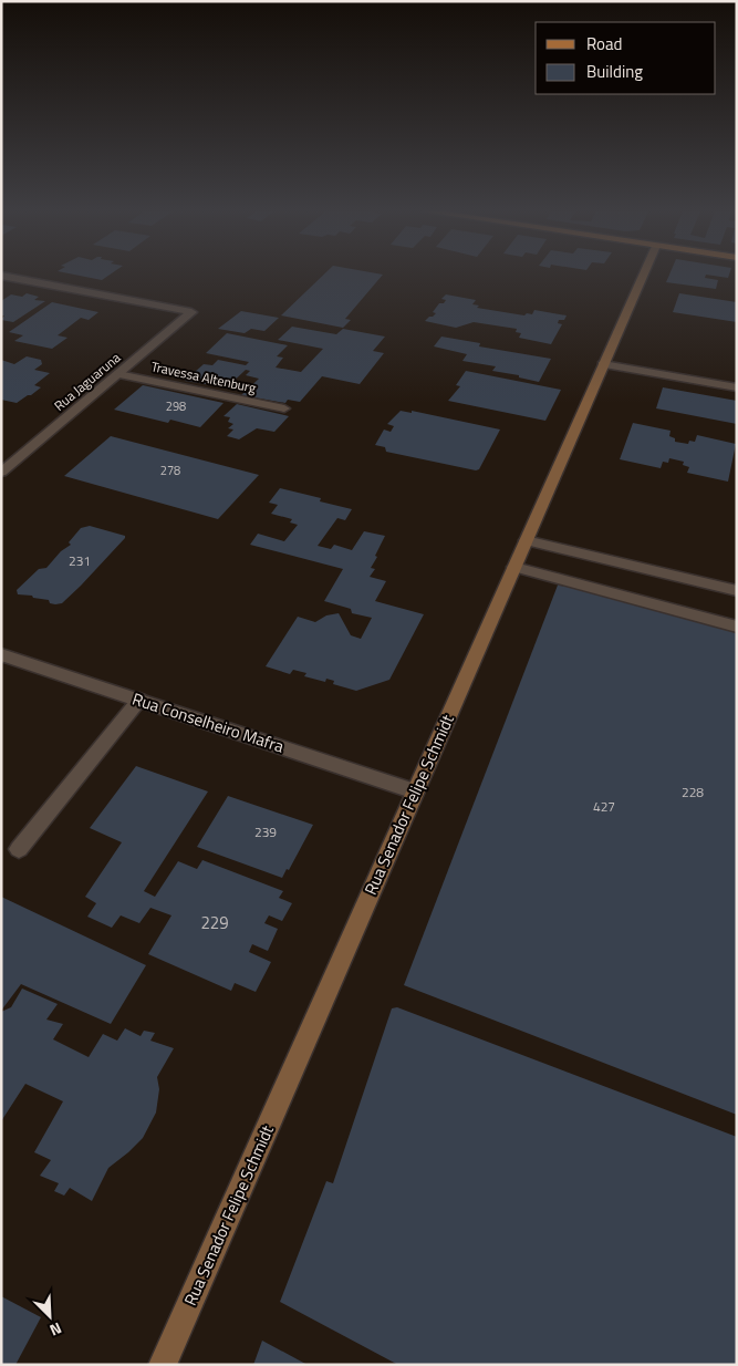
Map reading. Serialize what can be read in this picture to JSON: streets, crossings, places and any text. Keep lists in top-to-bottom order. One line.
{"streets":{"main road":["Rua Senador Felipe Schmidt"],"street":["Travessa Altenburg","Rua Jaguaruna","Rua Conselheiro Mafra"]},"crossings":[["Travessa Altenburg","Rua Jaguaruna"],["Rua Conselheiro Mafra","Rua Senador Felipe Schmidt"]],"house_numbers":["298","278","231","228","427","239","229"],"legend":["Road","Building"],"north":"bottom right"}
